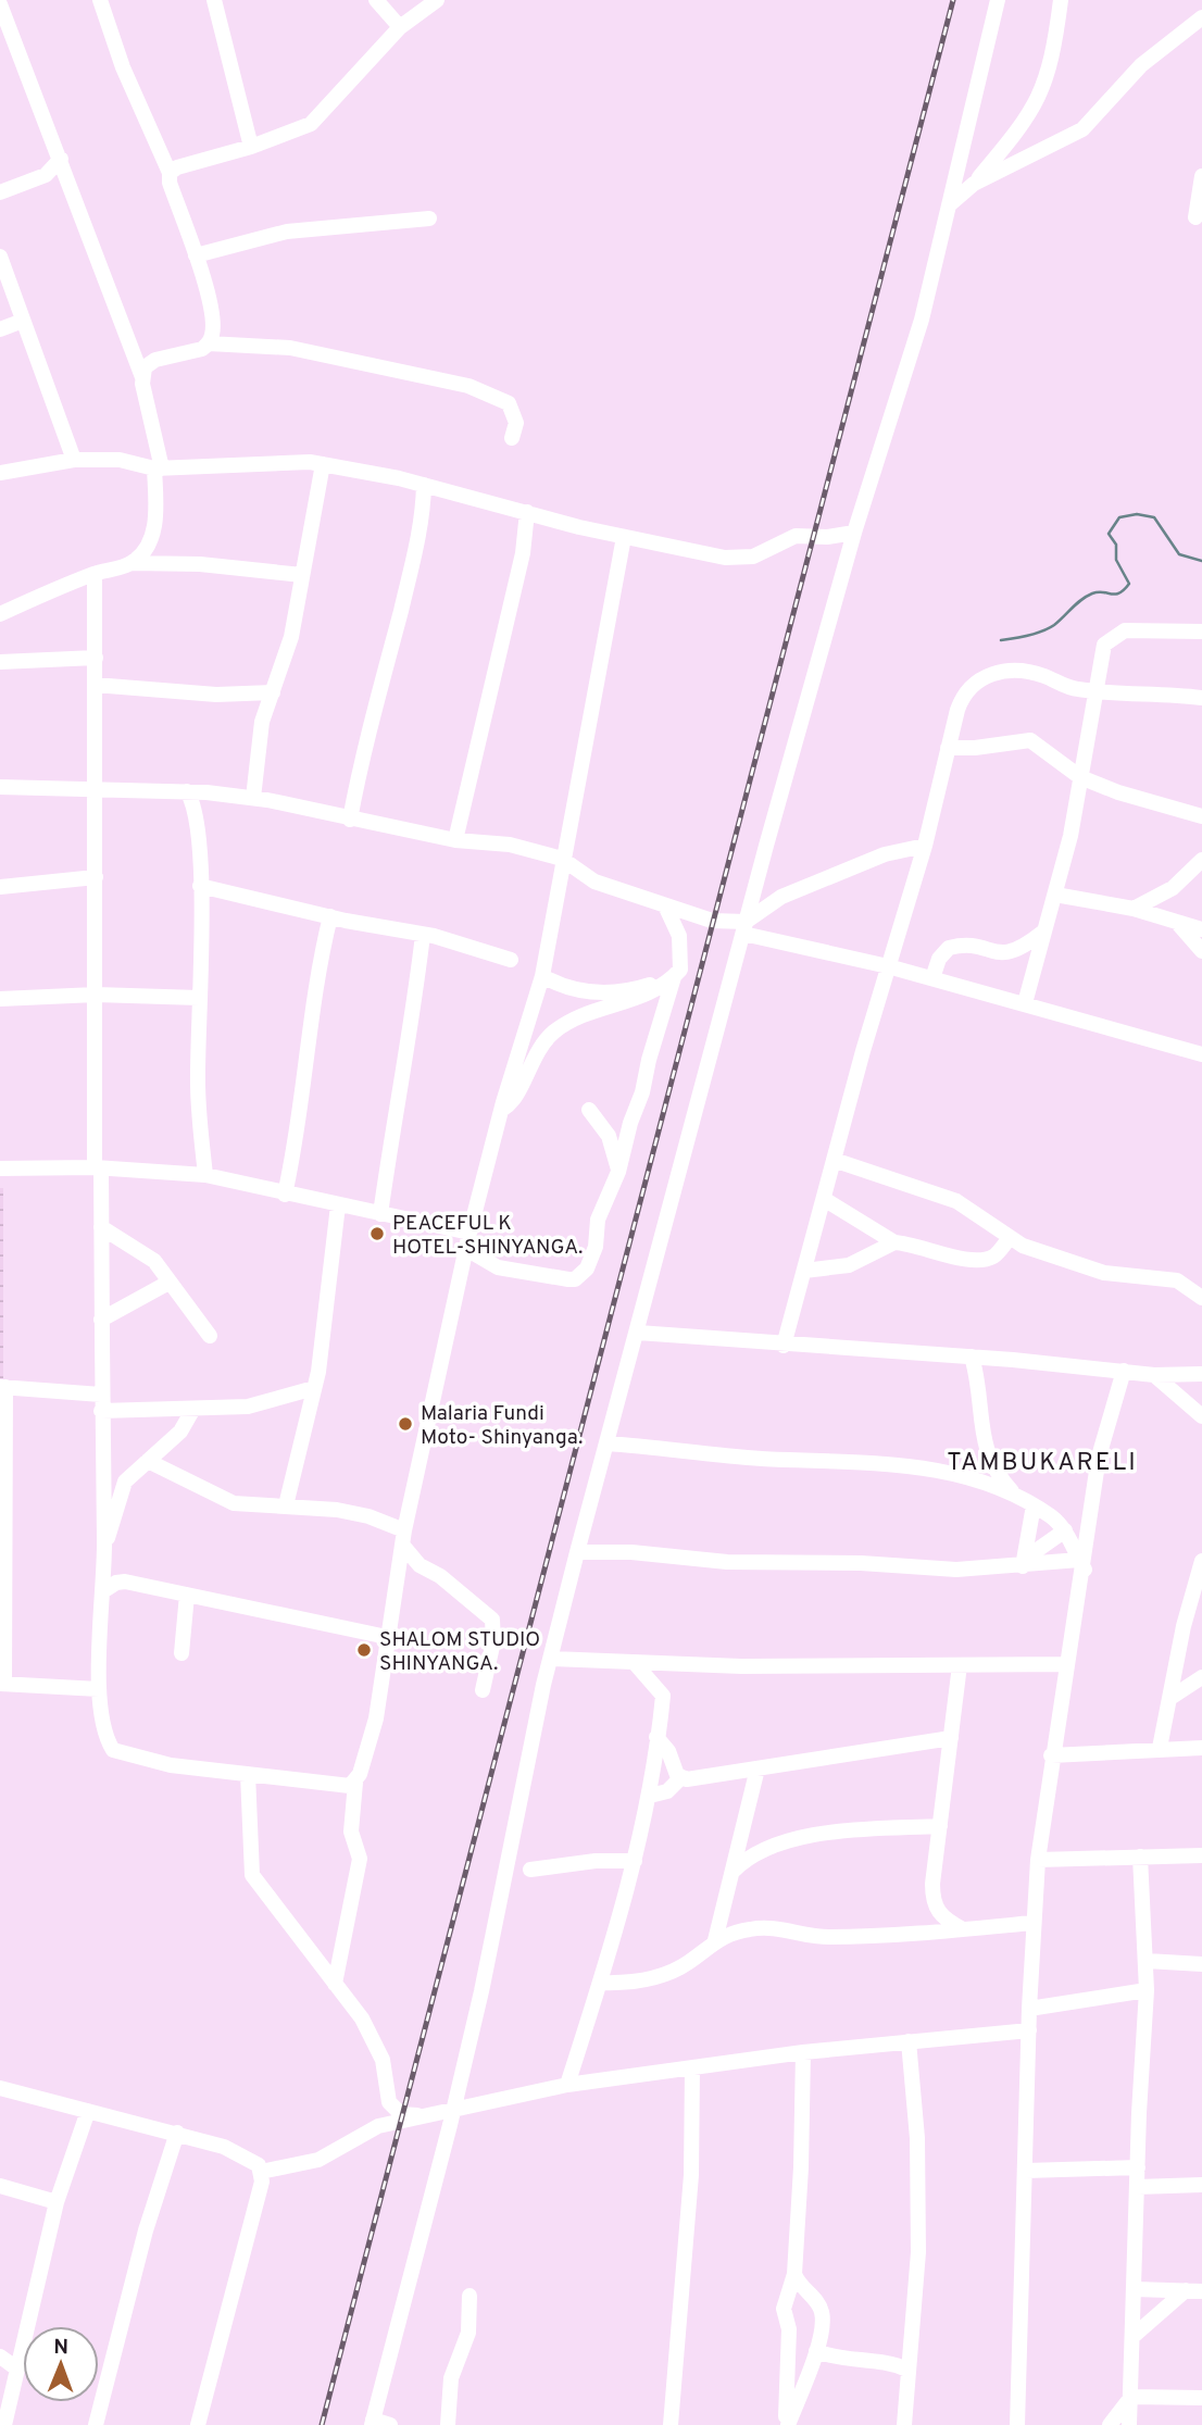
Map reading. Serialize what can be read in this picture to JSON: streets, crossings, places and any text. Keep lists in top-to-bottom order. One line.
{"districts":["TAMBUKARELI"],"places":["PEACEFUL K HOTEL-SHINYANGA.","Malaria Fundi Moto- Shinyanga.","SHALOM STUDIO SHINYANGA."],"north":"top"}
